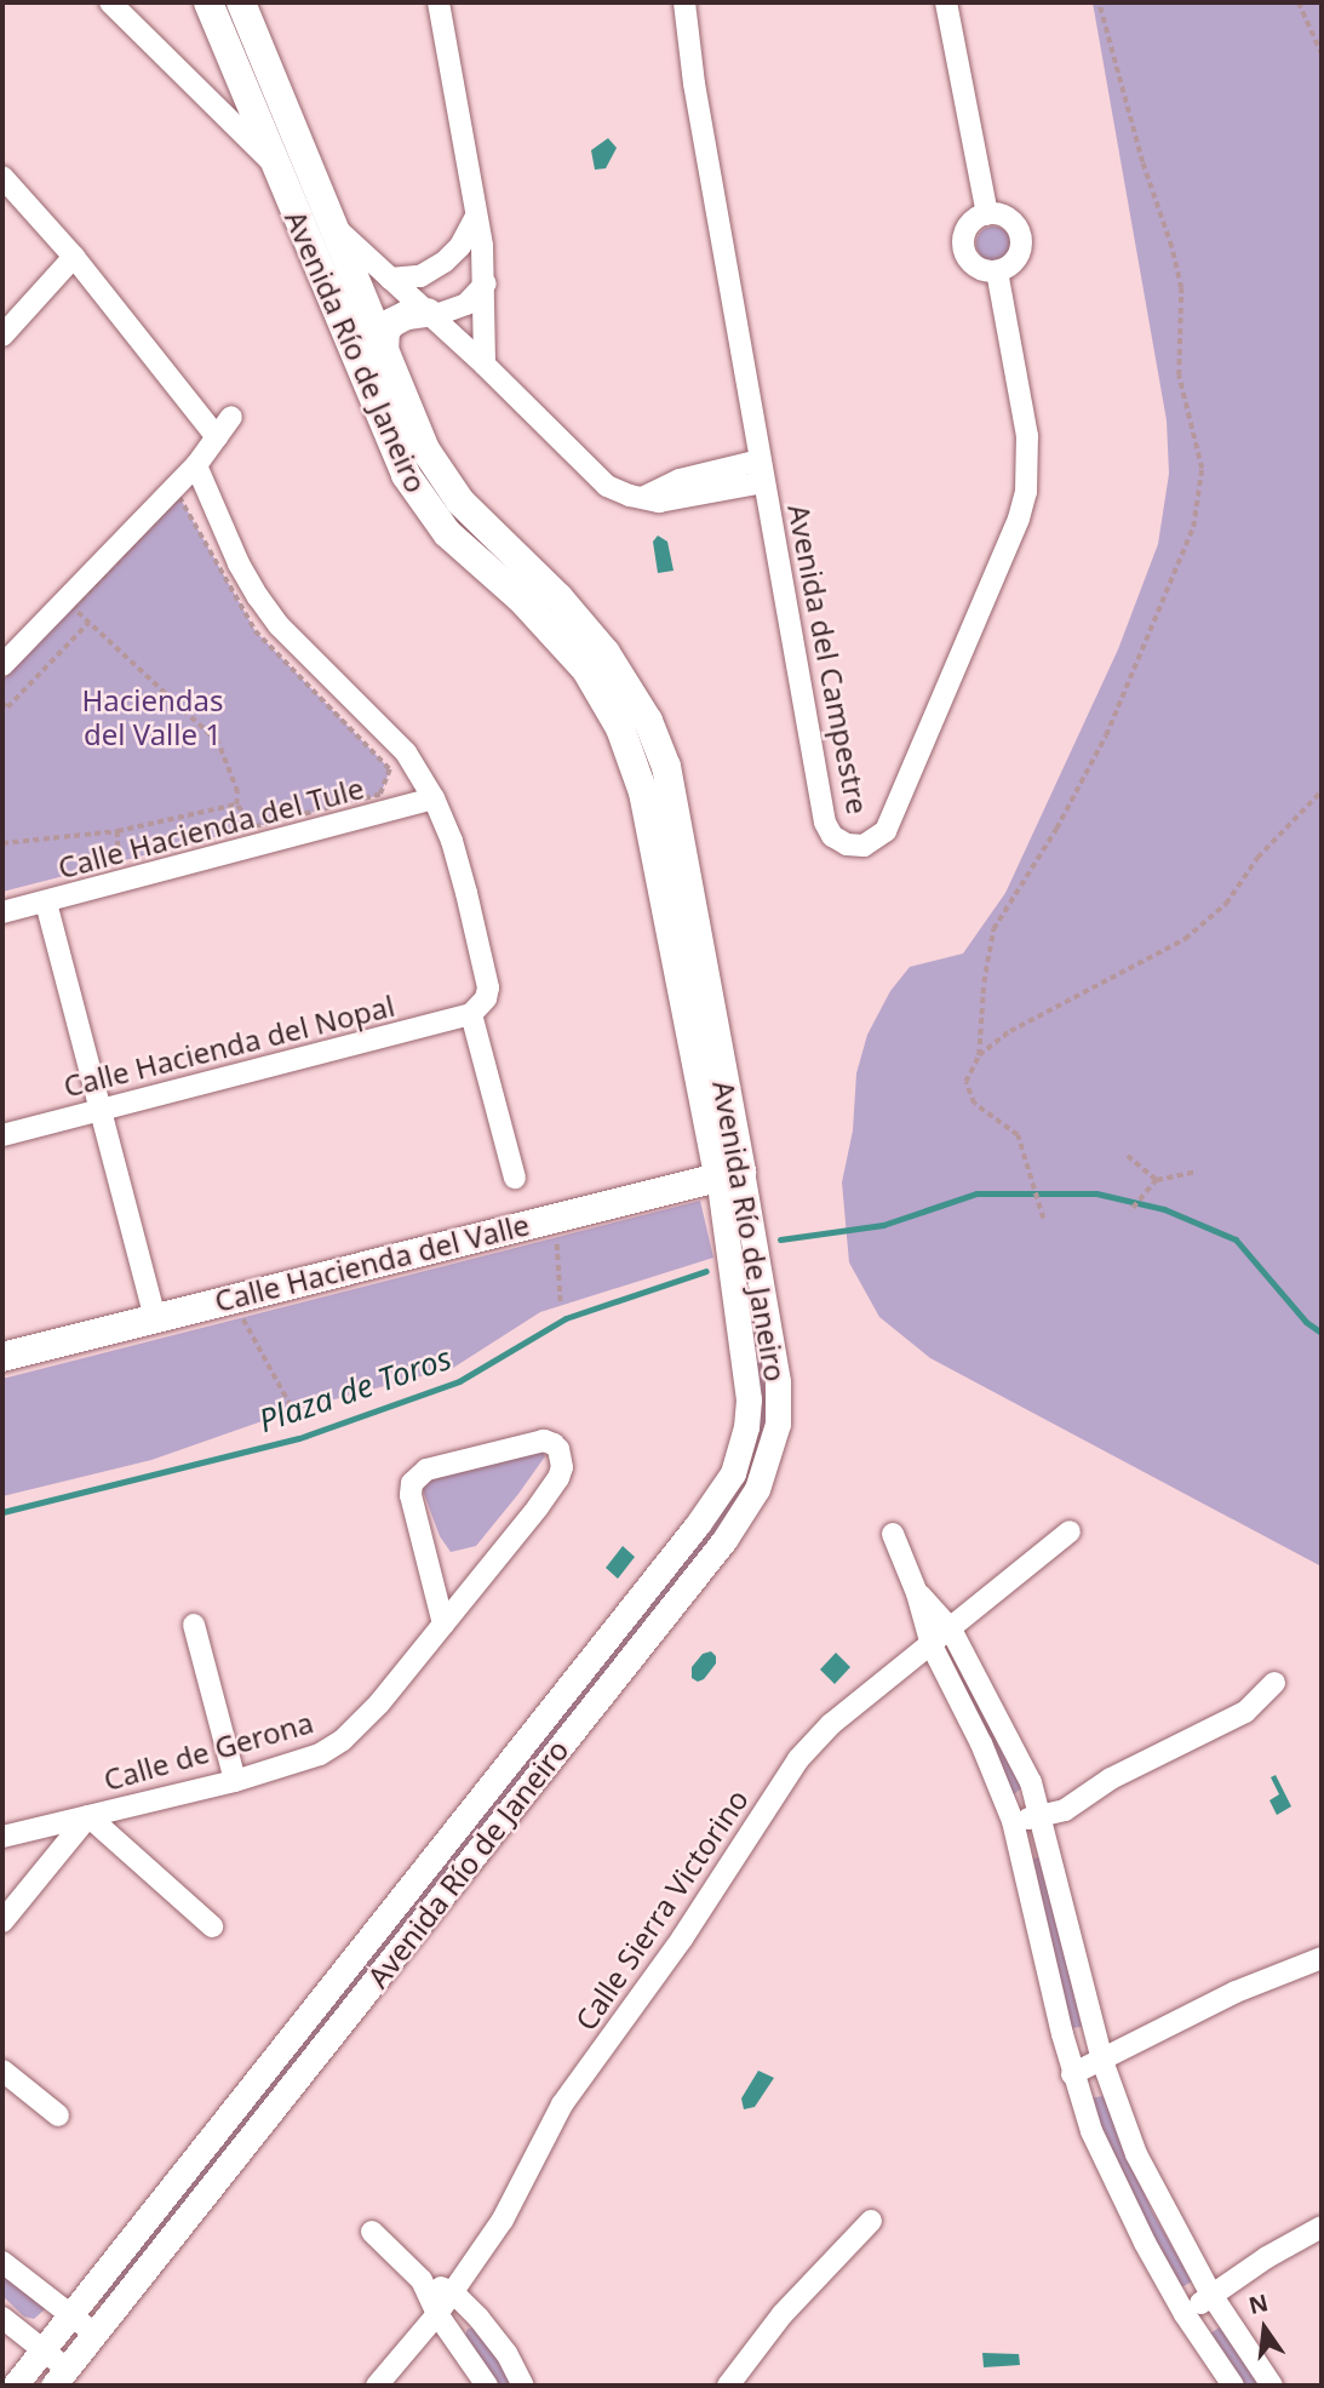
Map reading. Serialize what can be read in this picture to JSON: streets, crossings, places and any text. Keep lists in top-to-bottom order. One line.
{"streets":{"main road":["Avenida Río de Janeiro","Calle Hacienda del Valle"],"street":["Avenida del Campestre","Calle Hacienda del Tule","Calle Hacienda del Nopal","Calle de Gerona","Calle Sierra Victorino"]},"crossings":[["Avenida Río de Janeiro","Avenida del Campestre"],["Avenida Río de Janeiro","Calle Hacienda del Valle"]],"water":["Plaza de Toros"],"parks":["Haciendas del Valle 1"],"north":"top"}
